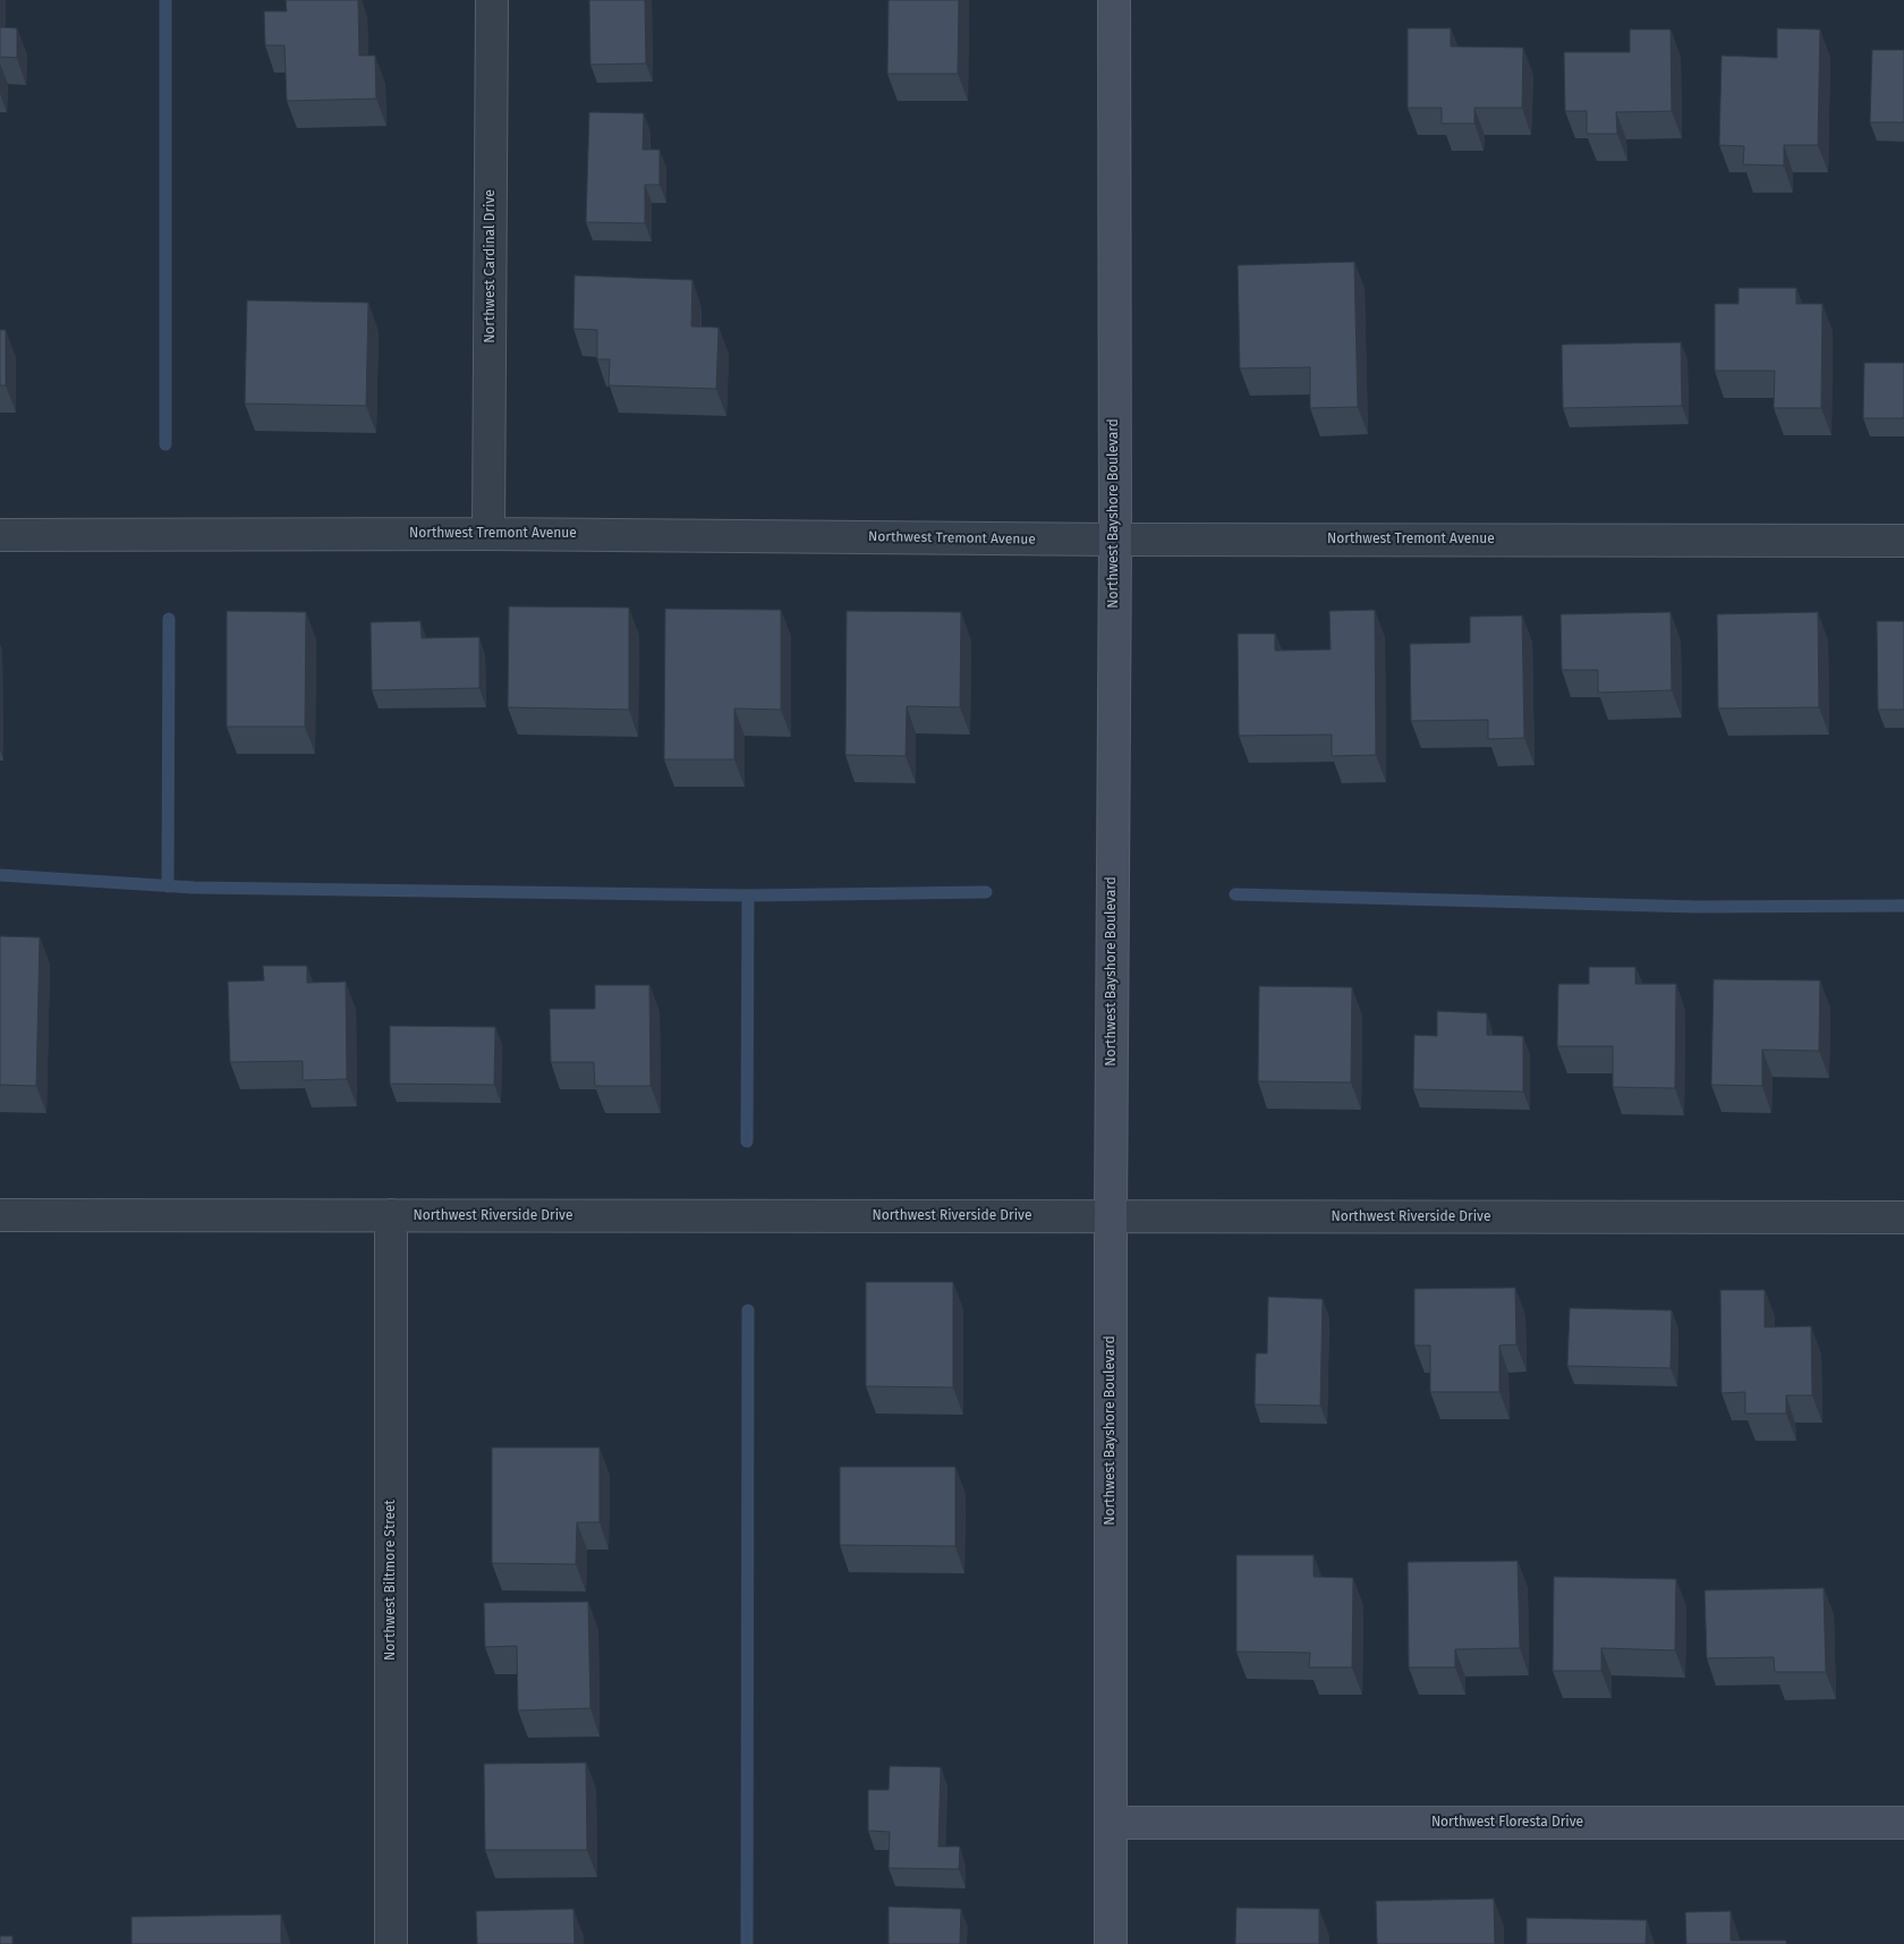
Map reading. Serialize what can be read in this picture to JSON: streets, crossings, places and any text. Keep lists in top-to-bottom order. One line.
{"streets":{"main road":["Northwest Bayshore Boulevard","Northwest Floresta Drive"],"street":["Northwest Cardinal Drive","Northwest Tremont Avenue","Northwest Riverside Drive","Northwest Biltmore Street"]},"crossings":[["Northwest Cardinal Drive","Northwest Tremont Avenue"],["Northwest Bayshore Boulevard","Northwest Tremont Avenue"],["Northwest Bayshore Boulevard","Northwest Riverside Drive"],["Northwest Bayshore Boulevard","Northwest Floresta Drive"],["Northwest Riverside Drive","Northwest Biltmore Street"]]}
